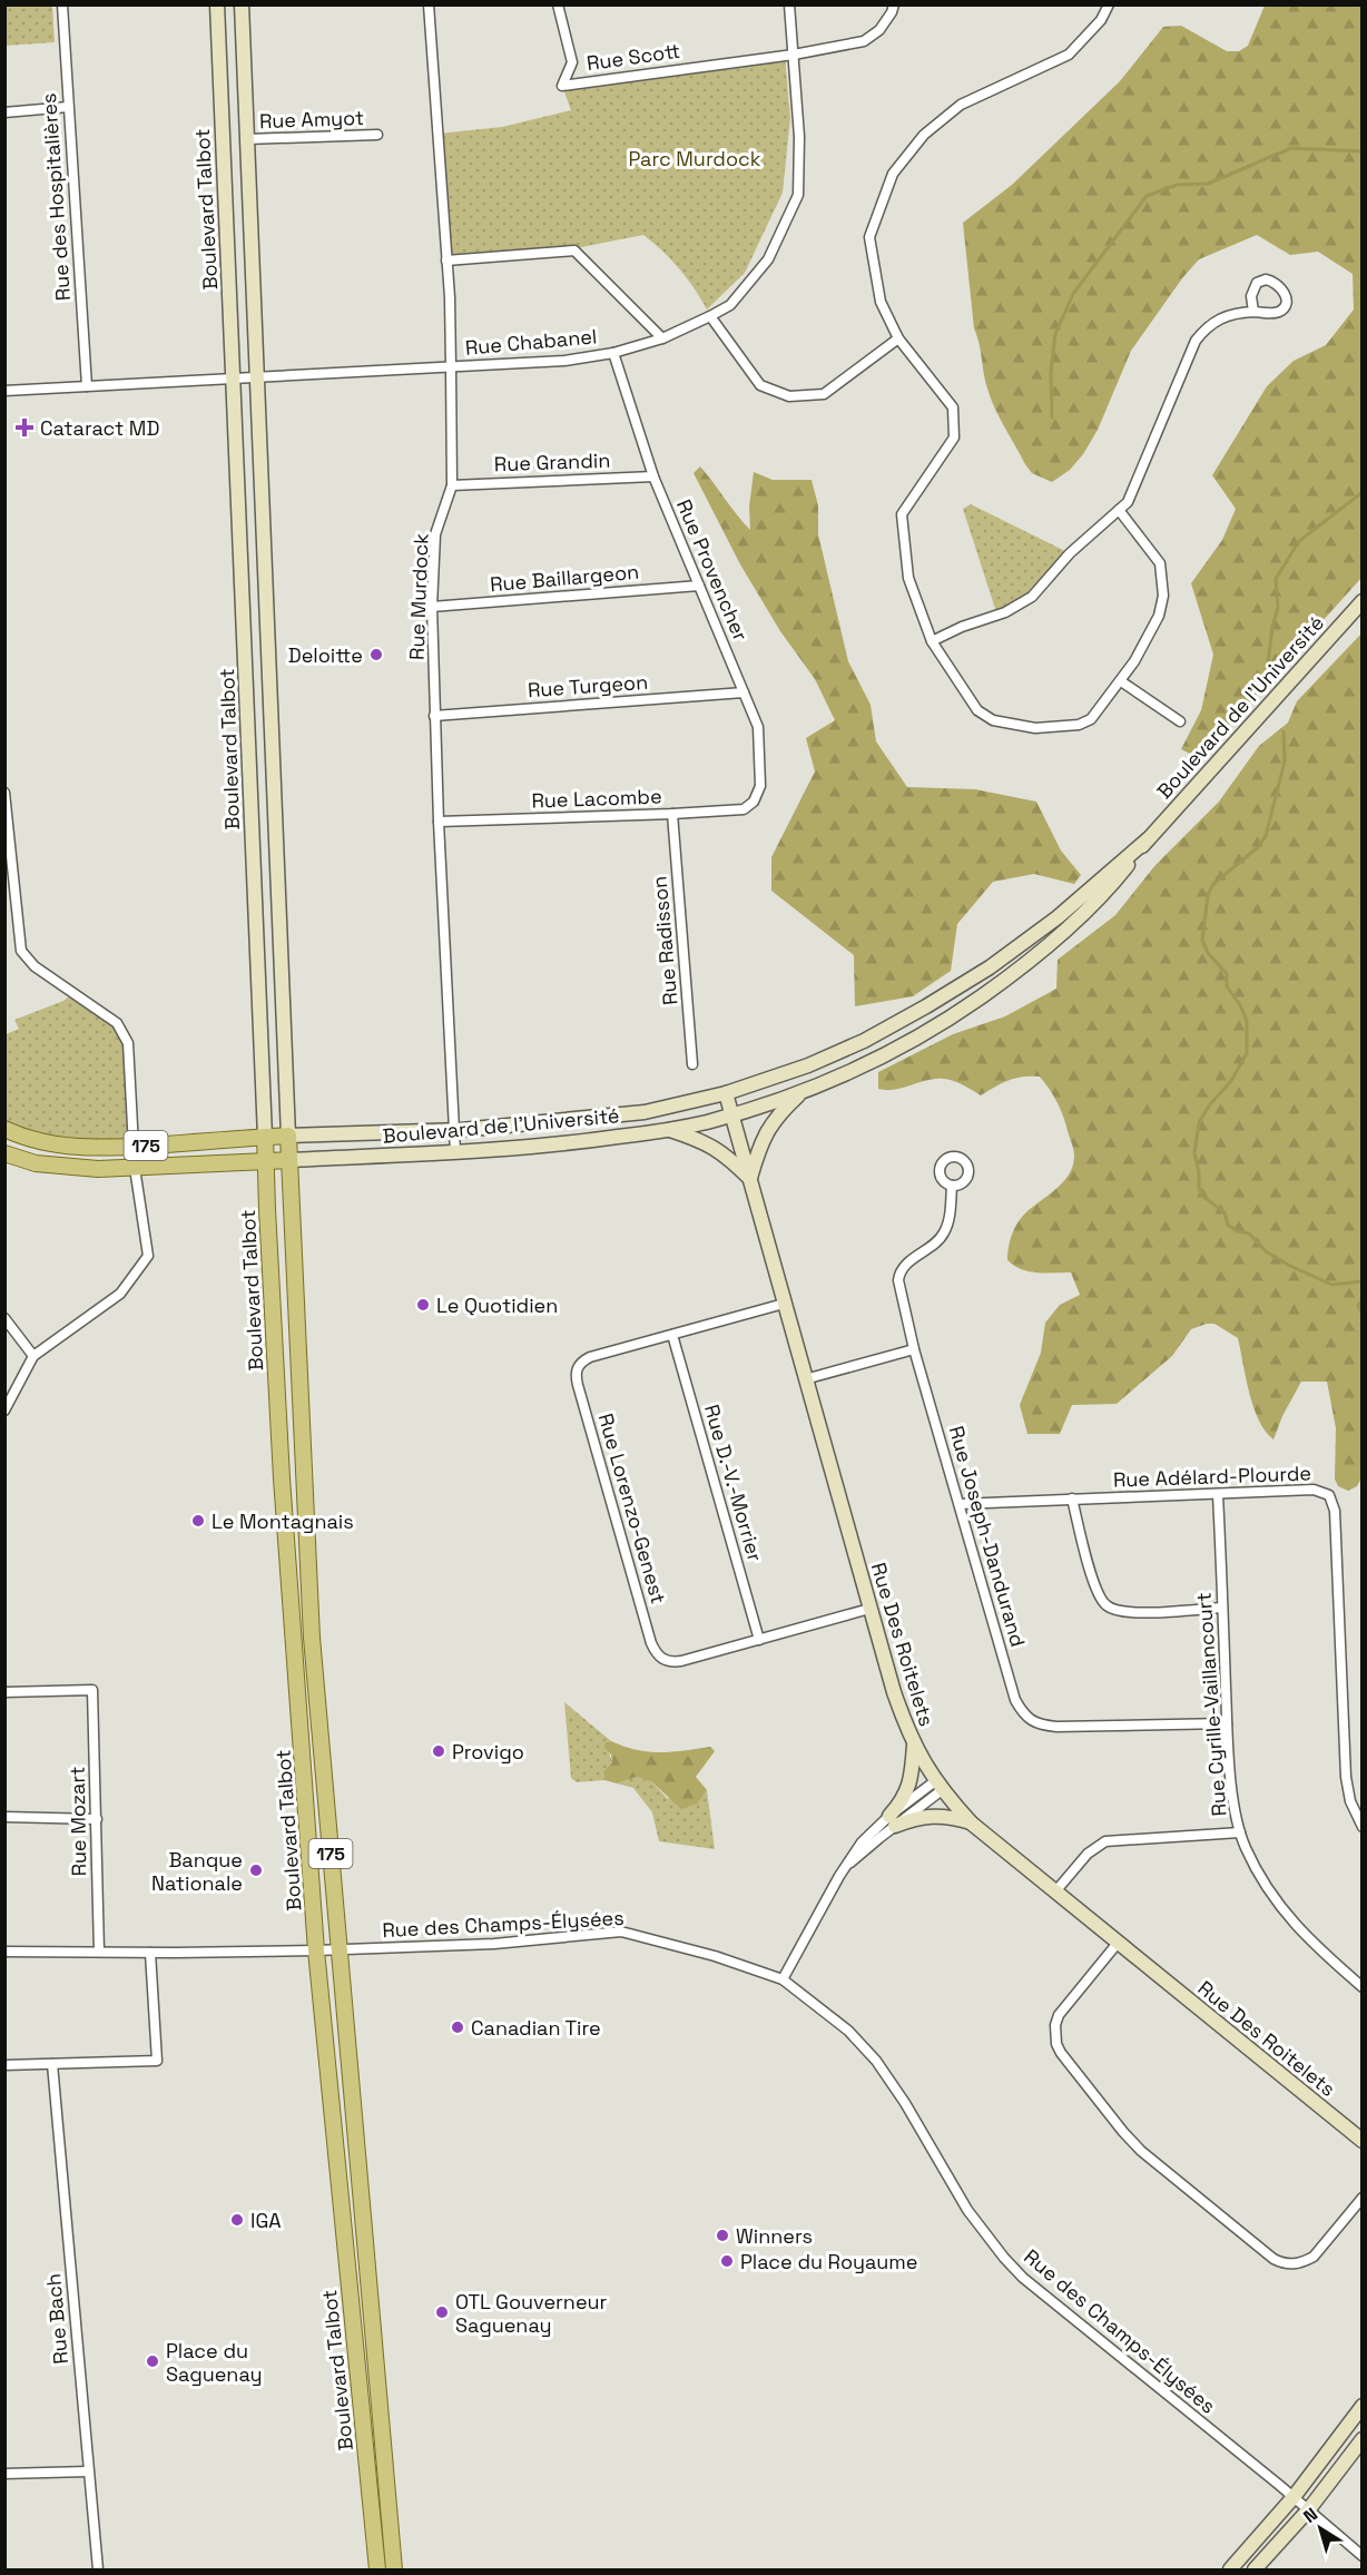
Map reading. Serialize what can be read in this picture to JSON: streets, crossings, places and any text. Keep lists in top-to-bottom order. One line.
{"streets":{"main road":["Boulevard Talbot","Boulevard de l'Université","175","Rue Des Roitelets"],"street":["Rue Scott","Rue Amyot","Rue des Hospitalières","Rue Chabanel","Rue Grandin","Rue Provencher","Rue Baillargeon","Rue Murdock","Rue Turgeon","Rue Lacombe","Rue Radisson","Rue Adélard-Plourde","Rue D.-V.-Morrier","Rue Lorenzo-Genest","Rue Joseph-Dandurand","Rue Cyrille-Vaillancourt","Rue Mozart","Rue des Champs-Élysées","Rue Bach"]},"crossings":[["Rue Scott","Rue Chabanel"],["Rue Amyot","Boulevard Talbot"],["Rue des Hospitalières","Rue Chabanel"],["Boulevard Talbot","Rue Chabanel"],["Boulevard Talbot","Boulevard de l'Université"],["Boulevard Talbot","Rue des Champs-Élysées"],["Rue Chabanel","Rue Provencher"],["Rue Chabanel","Rue Murdock"],["Rue Grandin","Rue Provencher"],["Rue Grandin","Rue Murdock"],["Rue Provencher","Rue Baillargeon"],["Rue Provencher","Rue Turgeon"],["Rue Provencher","Rue Lacombe"],["Rue Baillargeon","Rue Murdock"],["Rue Murdock","Rue Turgeon"],["Rue Murdock","Boulevard de l'Université"],["Rue Murdock","Rue Lacombe"],["Boulevard de l'Université","Rue Des Roitelets"],["Rue Lacombe","Rue Radisson"],["Rue Adélard-Plourde","Rue Joseph-Dandurand"],["Rue Adélard-Plourde","Rue Cyrille-Vaillancourt"],["Rue D.-V.-Morrier","Rue Lorenzo-Genest"],["Rue Lorenzo-Genest","Rue Des Roitelets"],["Rue Joseph-Dandurand","Rue Cyrille-Vaillancourt"],["Rue Mozart","Rue des Champs-Élysées"]],"parks":["Parc Murdock"],"places":{"health":["Cataract MD"],"other":["Deloitte","Le Quotidien","Le Montagnais","Provigo","Banque Nationale","Canadian Tire","IGA","Winners","Place du Royaume","OTL Gouverneur Saguenay","Place du Saguenay"]},"north":"top left"}
